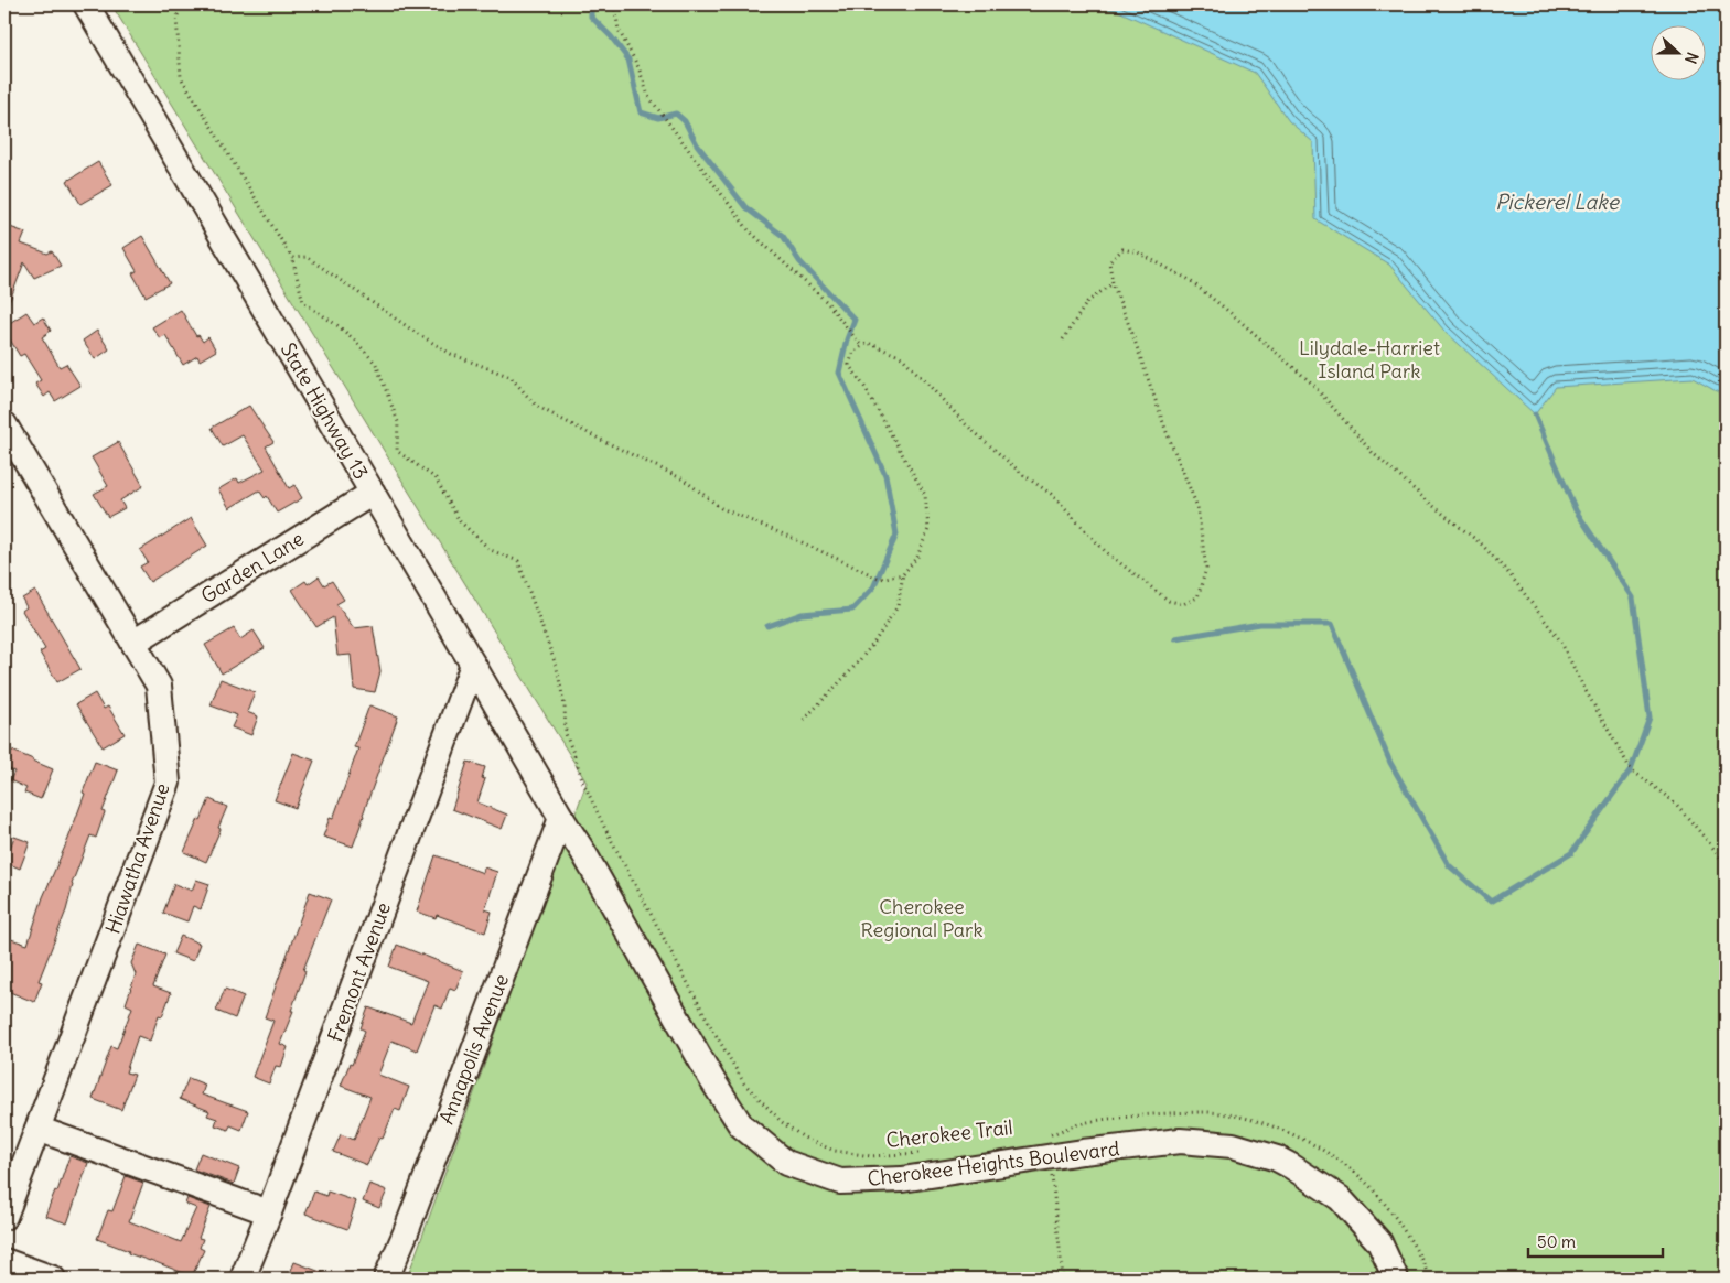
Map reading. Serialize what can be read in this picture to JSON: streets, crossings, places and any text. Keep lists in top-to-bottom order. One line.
{"streets":{"street":["State Highway 13","Garden Lane","Hiawatha Avenue","Fremont Avenue","Annapolis Avenue","Cherokee Heights Boulevard"],"path":["Cherokee Trail"]},"crossings":[["State Highway 13","Garden Lane"],["State Highway 13","Fremont Avenue"],["State Highway 13","Annapolis Avenue"],["State Highway 13","Cherokee Heights Boulevard"],["Garden Lane","Hiawatha Avenue"],["Annapolis Avenue","Cherokee Heights Boulevard"]],"water":["Pickerel Lake"],"parks":["Lilydale-Harriet Island Park","Cherokee Regional Park"],"scale_bar":"50 m","north":"right"}
